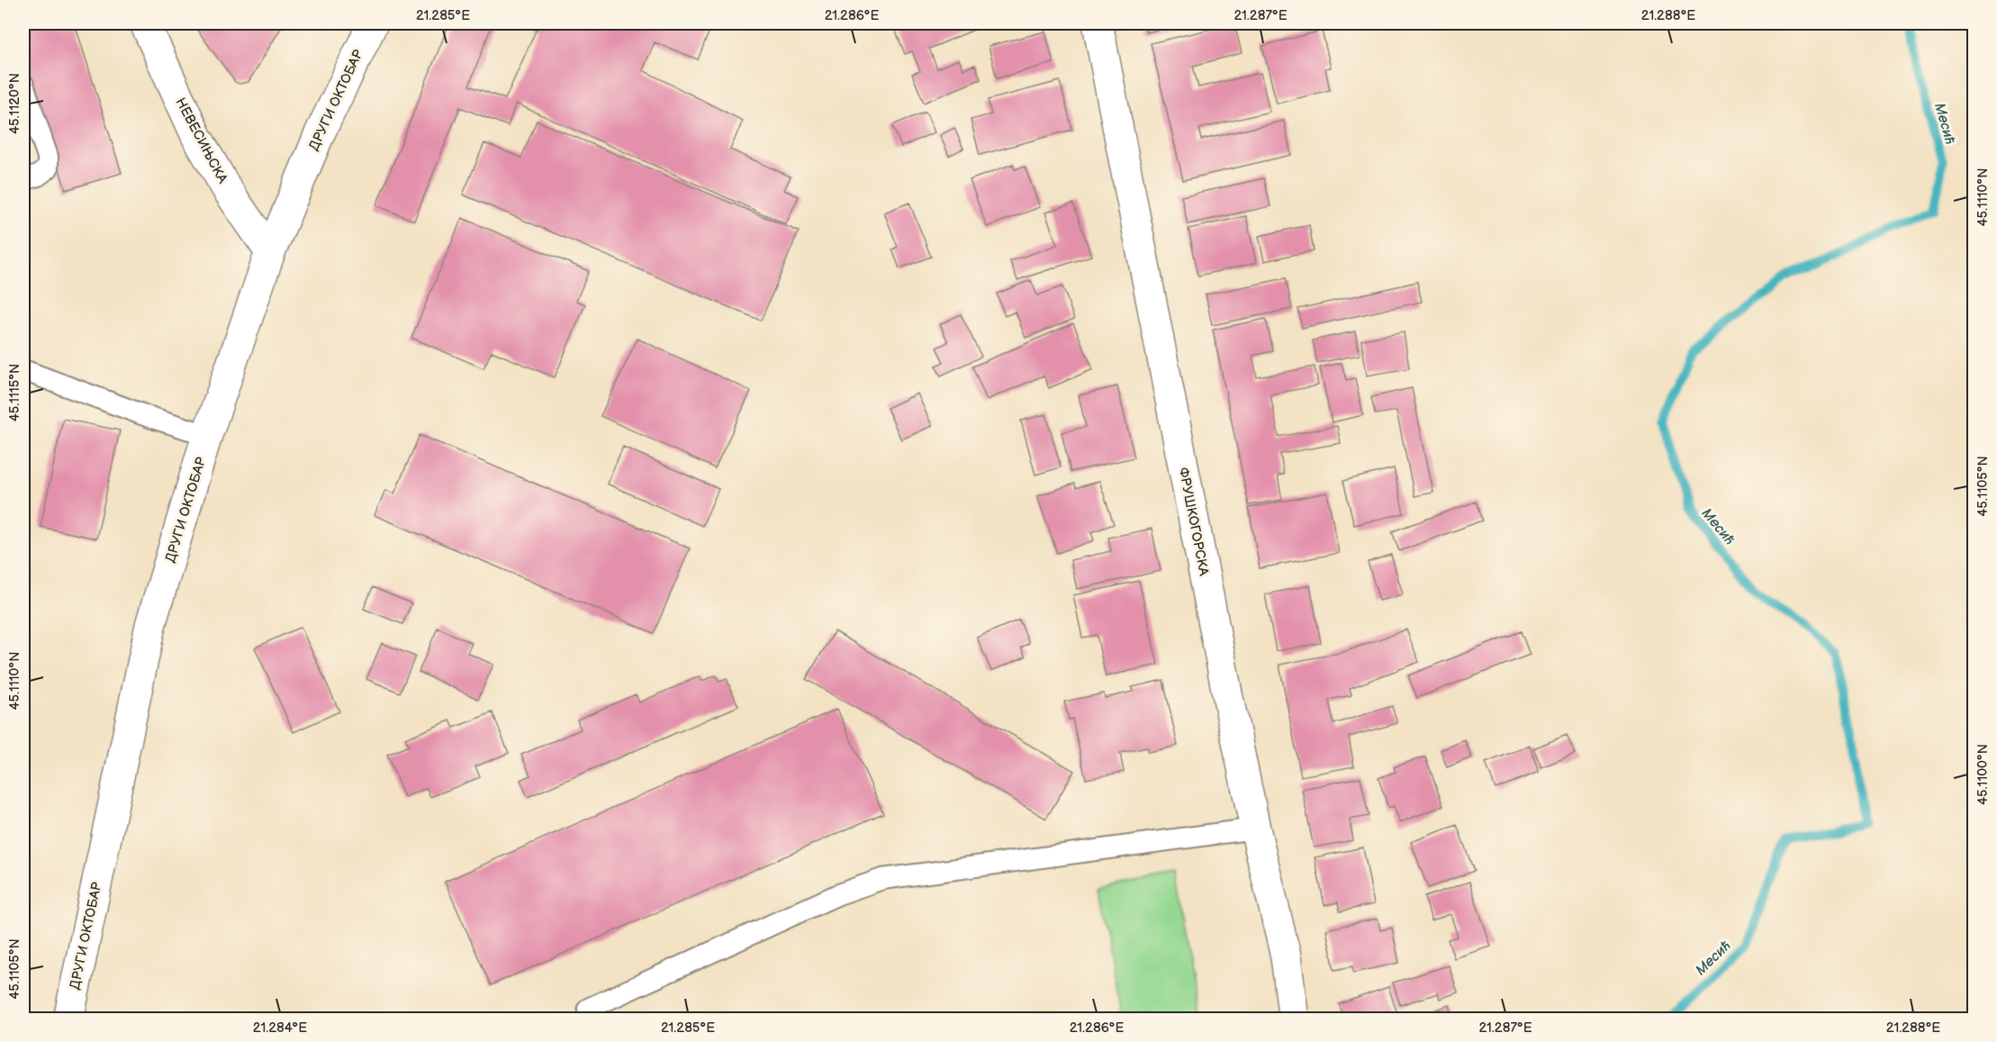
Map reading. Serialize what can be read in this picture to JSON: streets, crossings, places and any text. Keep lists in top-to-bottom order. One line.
{"streets":{"street":["ДРУГИ ОКТОБАР","НЕВЕСИЊСКА","ФРУШКОГОРСКА"]},"crossings":[["ДРУГИ ОКТОБАР","НЕВЕСИЊСКА"]],"water":["Месић"],"coordinates":["21.285°E","21.286°E","21.287°E","21.288°E","45.1120°N","45.1110°N","45.1115°N","45.1105°N","45.1100°N","21.284°E"]}
